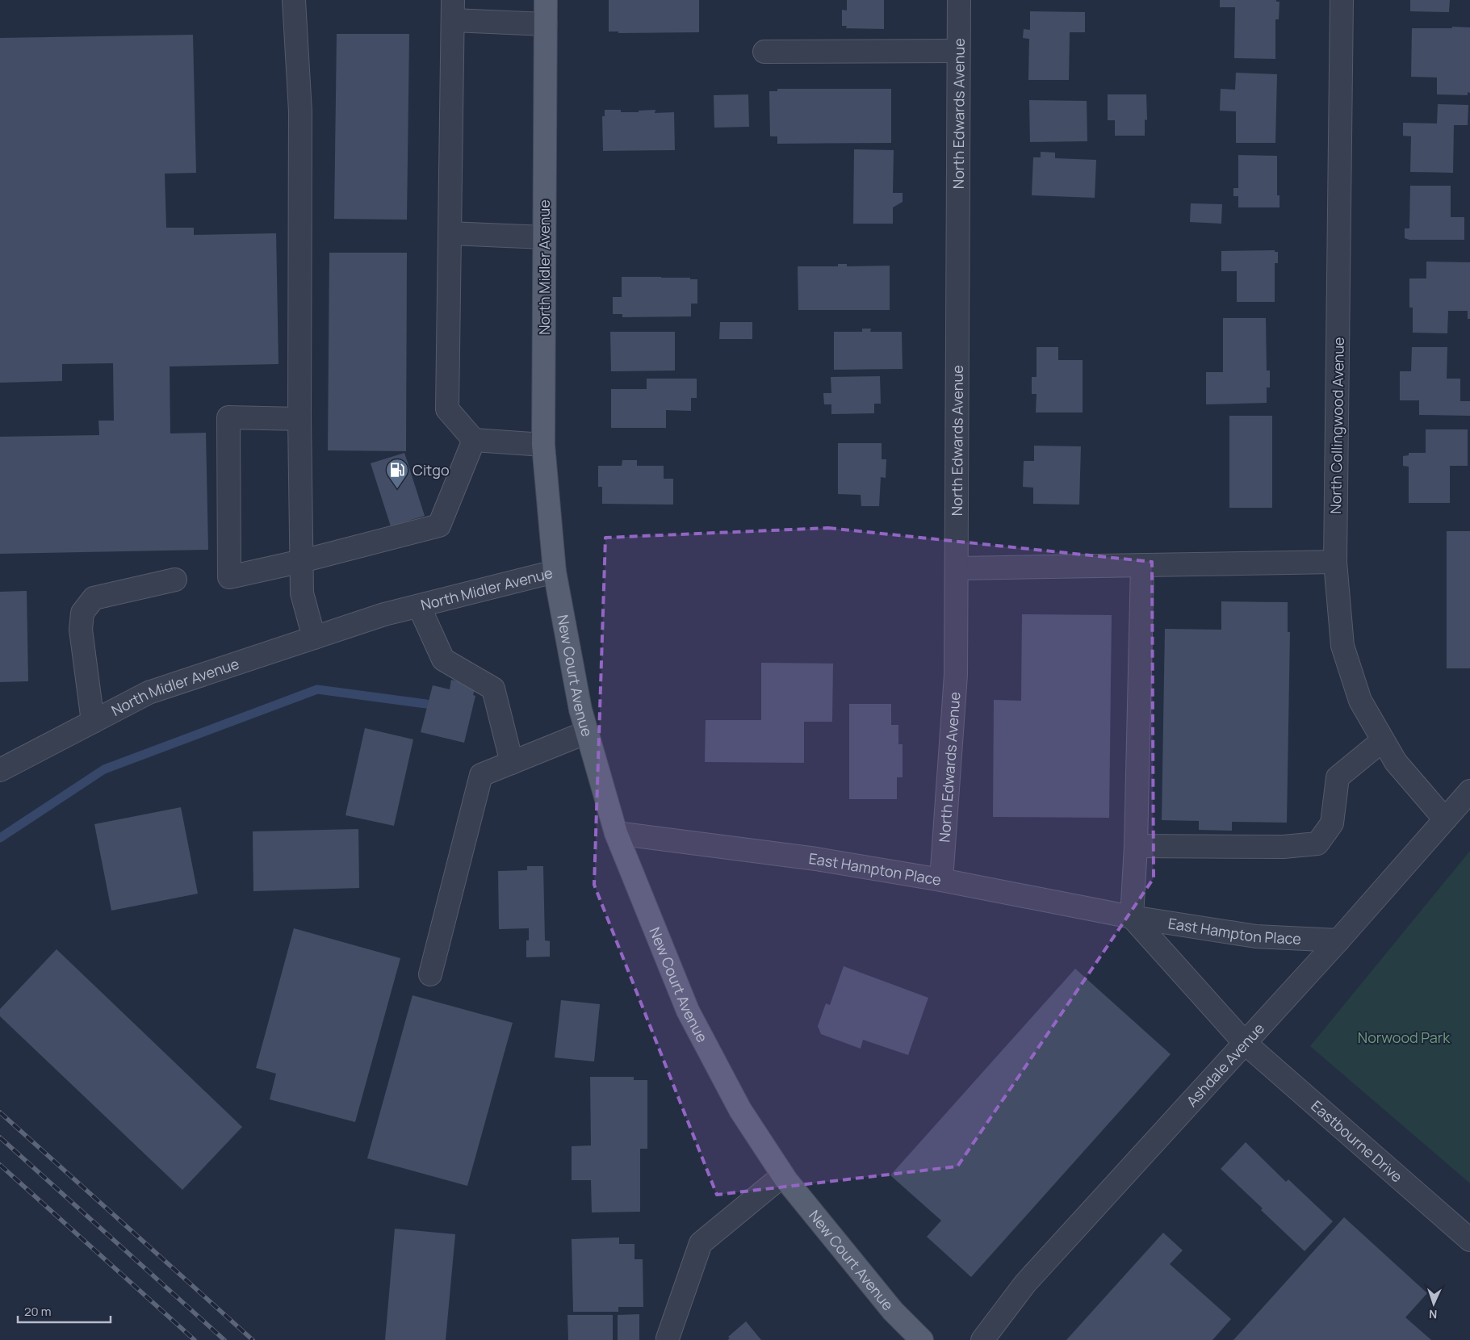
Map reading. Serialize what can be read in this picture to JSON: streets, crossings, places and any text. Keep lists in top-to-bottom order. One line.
{"streets":{"main road":["North Midler Avenue","New Court Avenue"],"street":["North Edwards Avenue","North Collingwood Avenue","East Hampton Place","Ashdale Avenue","Eastbourne Drive"]},"crossings":[["North Edwards Avenue","East Hampton Place"],["North Midler Avenue","New Court Avenue"],["North Collingwood Avenue","Ashdale Avenue"],["New Court Avenue","East Hampton Place"],["East Hampton Place","Ashdale Avenue"],["East Hampton Place","Eastbourne Drive"],["Ashdale Avenue","Eastbourne Drive"]],"parks":["Norwood Park"],"places":{"fuel station":["Citgo"]},"scale_bar":"20 m","north":"bottom"}
